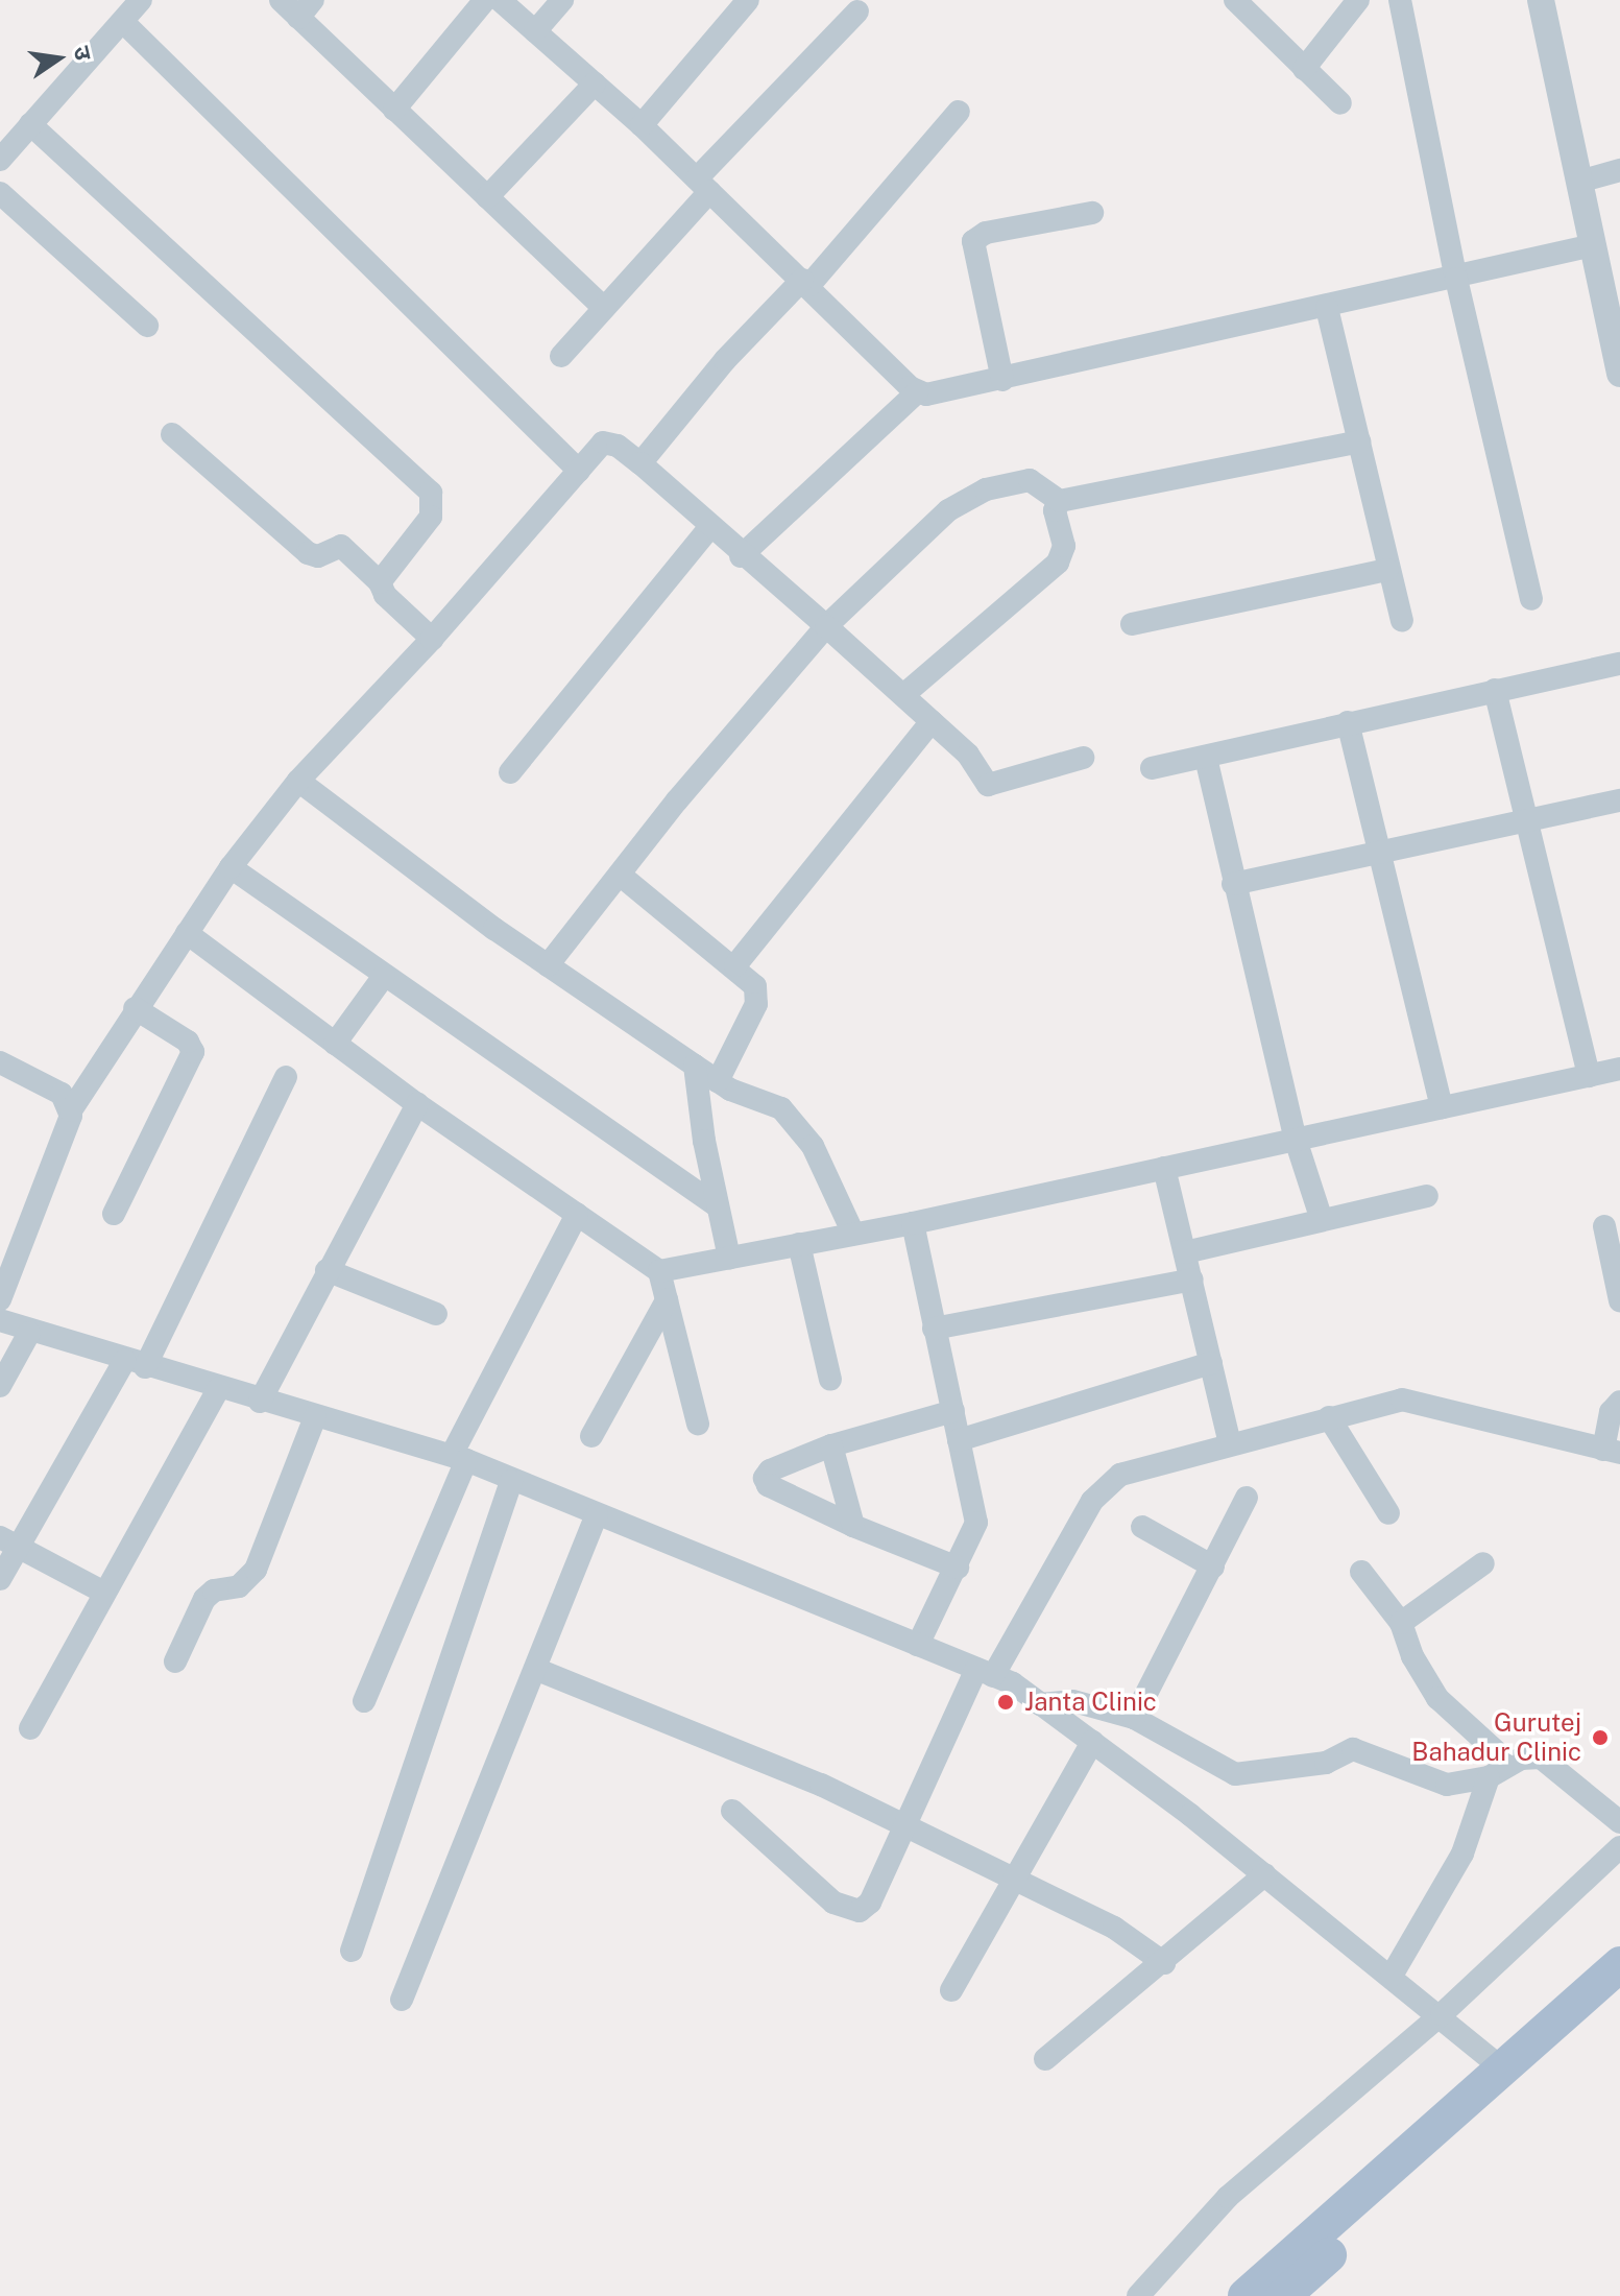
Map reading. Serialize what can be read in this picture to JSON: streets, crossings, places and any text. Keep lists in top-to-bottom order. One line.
{"places":["Janta Clinic","Gurutej Bahadur Clinic"],"north":"right"}
